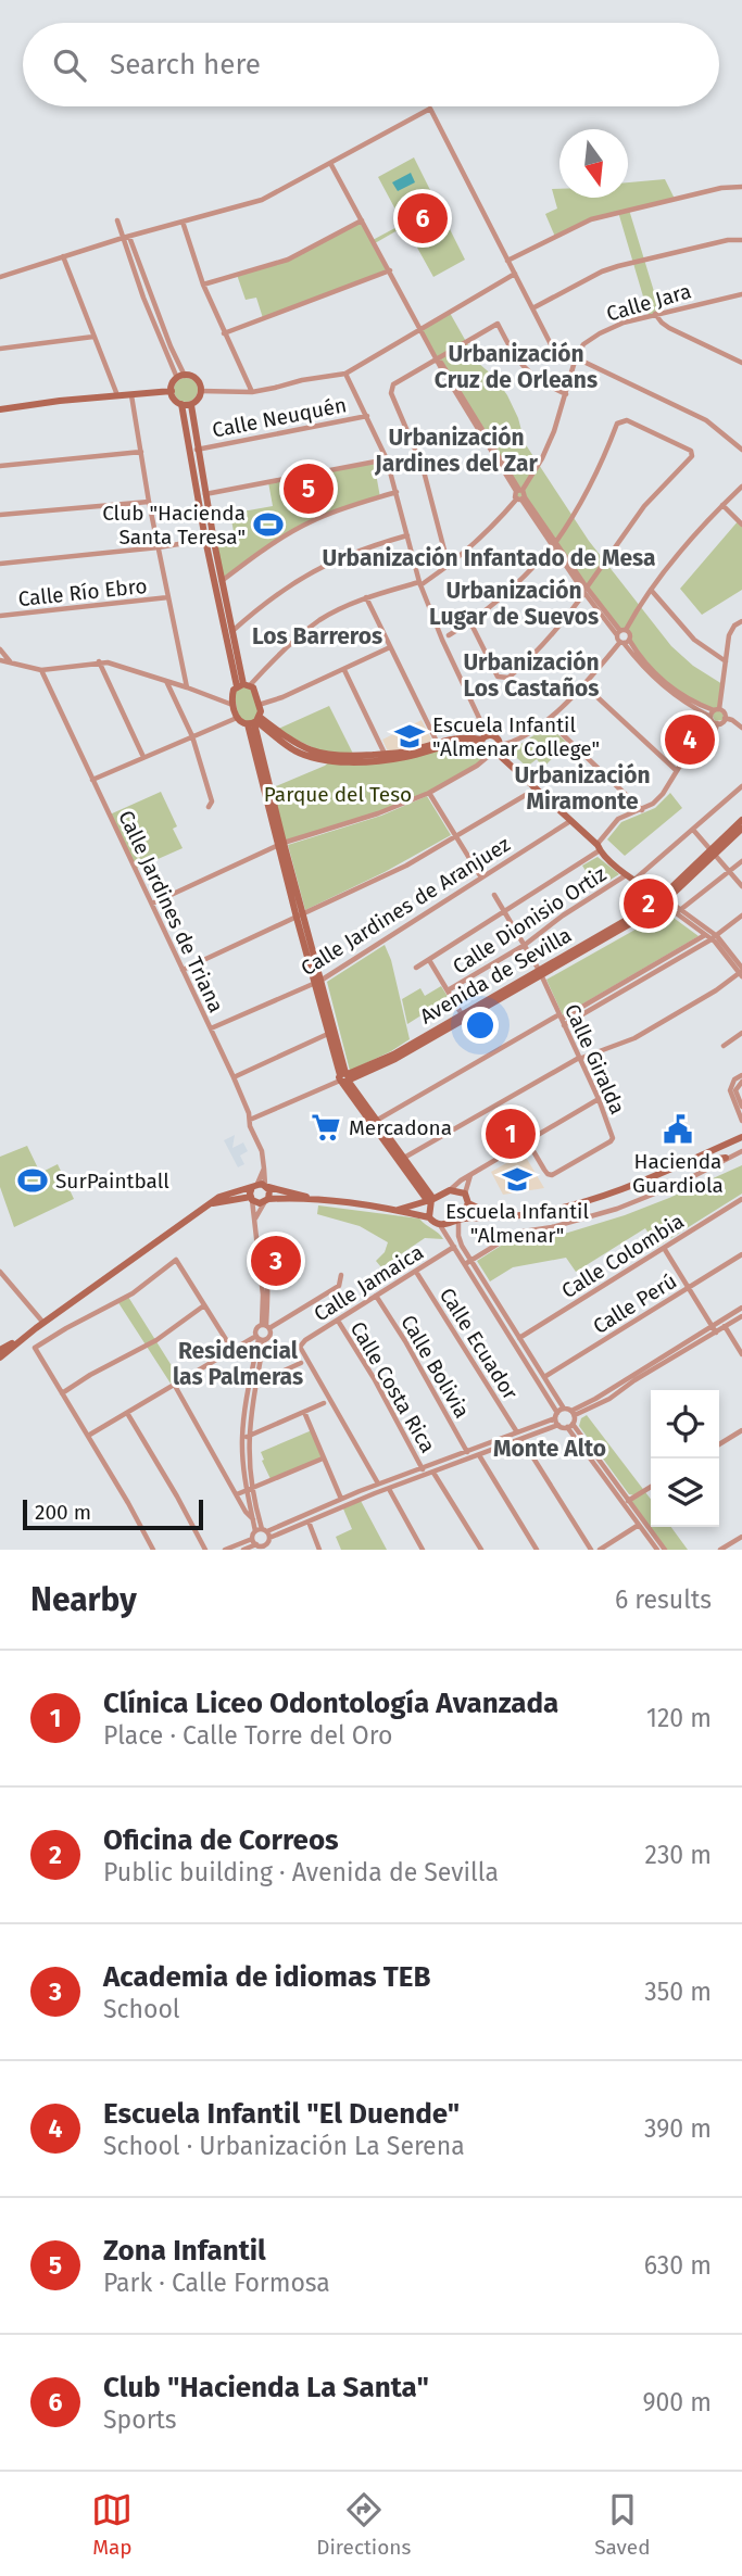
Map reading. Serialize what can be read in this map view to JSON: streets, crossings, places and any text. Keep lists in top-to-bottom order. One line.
{"streets":{"street":["Calle Jara","Calle Neuquén","Calle Río Ebro","Calle Jardines de Aranjuez","Calle Jardines de Triana","Calle Dionisio Ortiz","Avenida de Sevilla","Calle Giralda","Calle Colombia","Calle Jamaica","Calle Perú","Calle Ecuador","Calle Bolivia","Calle Costa Rica"]},"crossings":[["Calle Jardines de Aranjuez","Calle Jardines de Triana"],["Calle Dionisio Ortiz","Calle Giralda"],["Avenida de Sevilla","Calle Giralda"],["Calle Jamaica","Calle Ecuador"],["Calle Jamaica","Calle Bolivia"],["Calle Jamaica","Calle Costa Rica"]],"districts":["Urbanización Cruz de Orleans","Urbanización Jardines del Zar","Urbanización Infantado de Mesa","Urbanización Lugar de Suevos","Los Barreros","Urbanización Los Castaños","Urbanización Miramonte","Residencial las Palmeras","Monte Alto"],"parks":["Parque del Teso"],"places":{"sports":["Club \"Hacienda Santa Teresa\"","SurPaintball"],"school or university":["Escuela Infantil \"Almenar College\"","Escuela Infantil \"Almenar\""],"supermarket":["Mercadona"],"public building":["Hacienda Guardiola"]},"scale_bar":"200 m","north":"bottom","page":{"search":"Search here","pins":["6","5","4","2","1","3"],"scale":"200 m","heading":["Nearby","6 results"],"list":[{"mark":"1","name":"Clínica Liceo Odontología Avanzada","note":"Place · Calle Torre del Oro","value":"120 m"},{"mark":"2","name":"Oficina de Correos","note":"Public building · Avenida de Sevilla","value":"230 m"},{"mark":"3","name":"Academia de idiomas TEB","note":"School","value":"350 m"},{"mark":"4","name":"Escuela Infantil \"El Duende\"","note":"School · Urbanización La Serena","value":"390 m"},{"mark":"5","name":"Zona Infantil","note":"Park · Calle Formosa","value":"630 m"},{"mark":"6","name":"Club \"Hacienda La Santa\"","note":"Sports","value":"900 m"}],"nav":["Map","Directions","Saved"]}}
